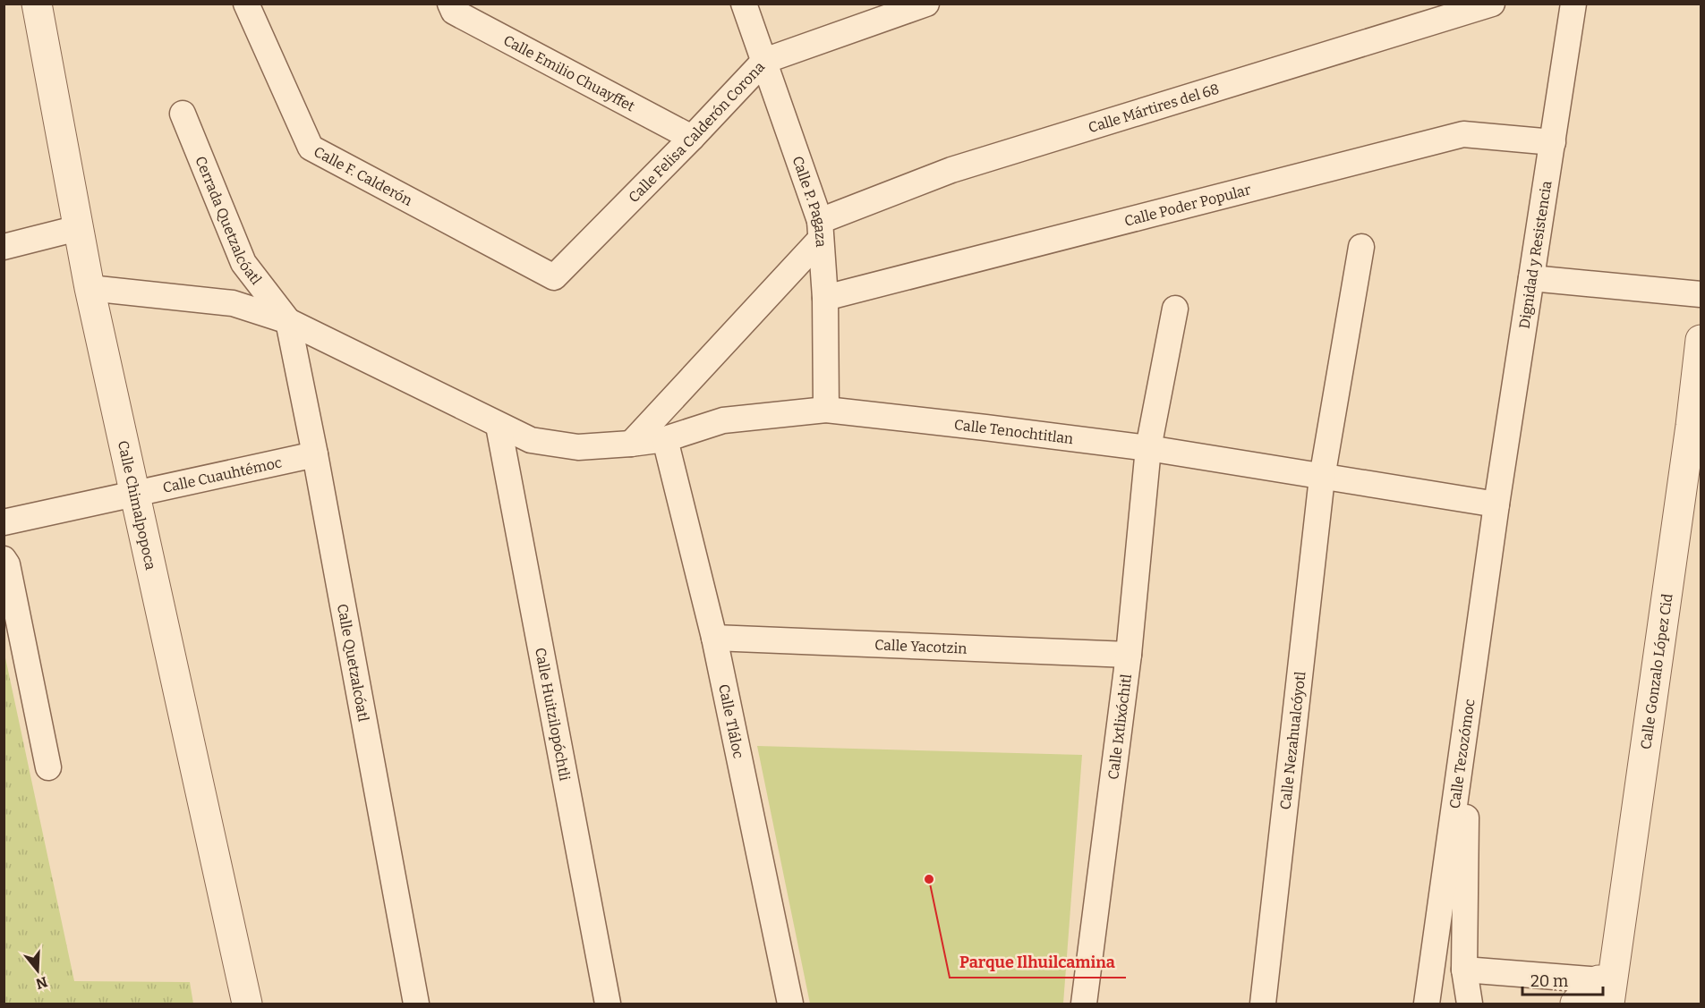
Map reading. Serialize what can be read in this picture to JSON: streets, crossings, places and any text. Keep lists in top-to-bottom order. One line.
{"streets":{"street":["Calle Emilio Chuayffet","Calle Mártires del 68","Calle Felisa Calderón Corona","Calle F. Calderón","Calle P. Pagaza","Calle Poder Popular","Cerrada Quetzalcóatl","Dignidad y Resistencia","Calle Tenochtitlan","Calle Cuauhtémoc","Calle Chimalpopoca","Calle Yacotzin","Calle Quetzalcóatl","Calle Gonzalo López Cid","Calle Huitzilopóchtli","Calle Tláloc","Calle Ixtlixóchitl","Calle Nezahualcóyotl","Calle Tezozómoc"]},"crossings":[["Calle Emilio Chuayffet","Calle Felisa Calderón Corona"],["Calle Mártires del 68","Calle P. Pagaza"],["Calle Felisa Calderón Corona","Calle F. Calderón"],["Calle Felisa Calderón Corona","Calle P. Pagaza"],["Calle P. Pagaza","Calle Poder Popular"],["Calle P. Pagaza","Calle Tenochtitlan"],["Calle Poder Popular","Dignidad y Resistencia"],["Cerrada Quetzalcóatl","Calle Quetzalcóatl"],["Dignidad y Resistencia","Calle Tenochtitlan"],["Dignidad y Resistencia","Calle Tezozómoc"],["Calle Tenochtitlan","Calle Huitzilopóchtli"],["Calle Tenochtitlan","Calle Tláloc"],["Calle Tenochtitlan","Calle Ixtlixóchitl"],["Calle Tenochtitlan","Calle Nezahualcóyotl"],["Calle Tenochtitlan","Calle Tezozómoc"],["Calle Cuauhtémoc","Calle Chimalpopoca"],["Calle Cuauhtémoc","Calle Quetzalcóatl"],["Calle Yacotzin","Calle Tláloc"],["Calle Yacotzin","Calle Ixtlixóchitl"]],"places":["Parque Ilhuilcamina"],"scale_bar":"20 m","north":"bottom"}
